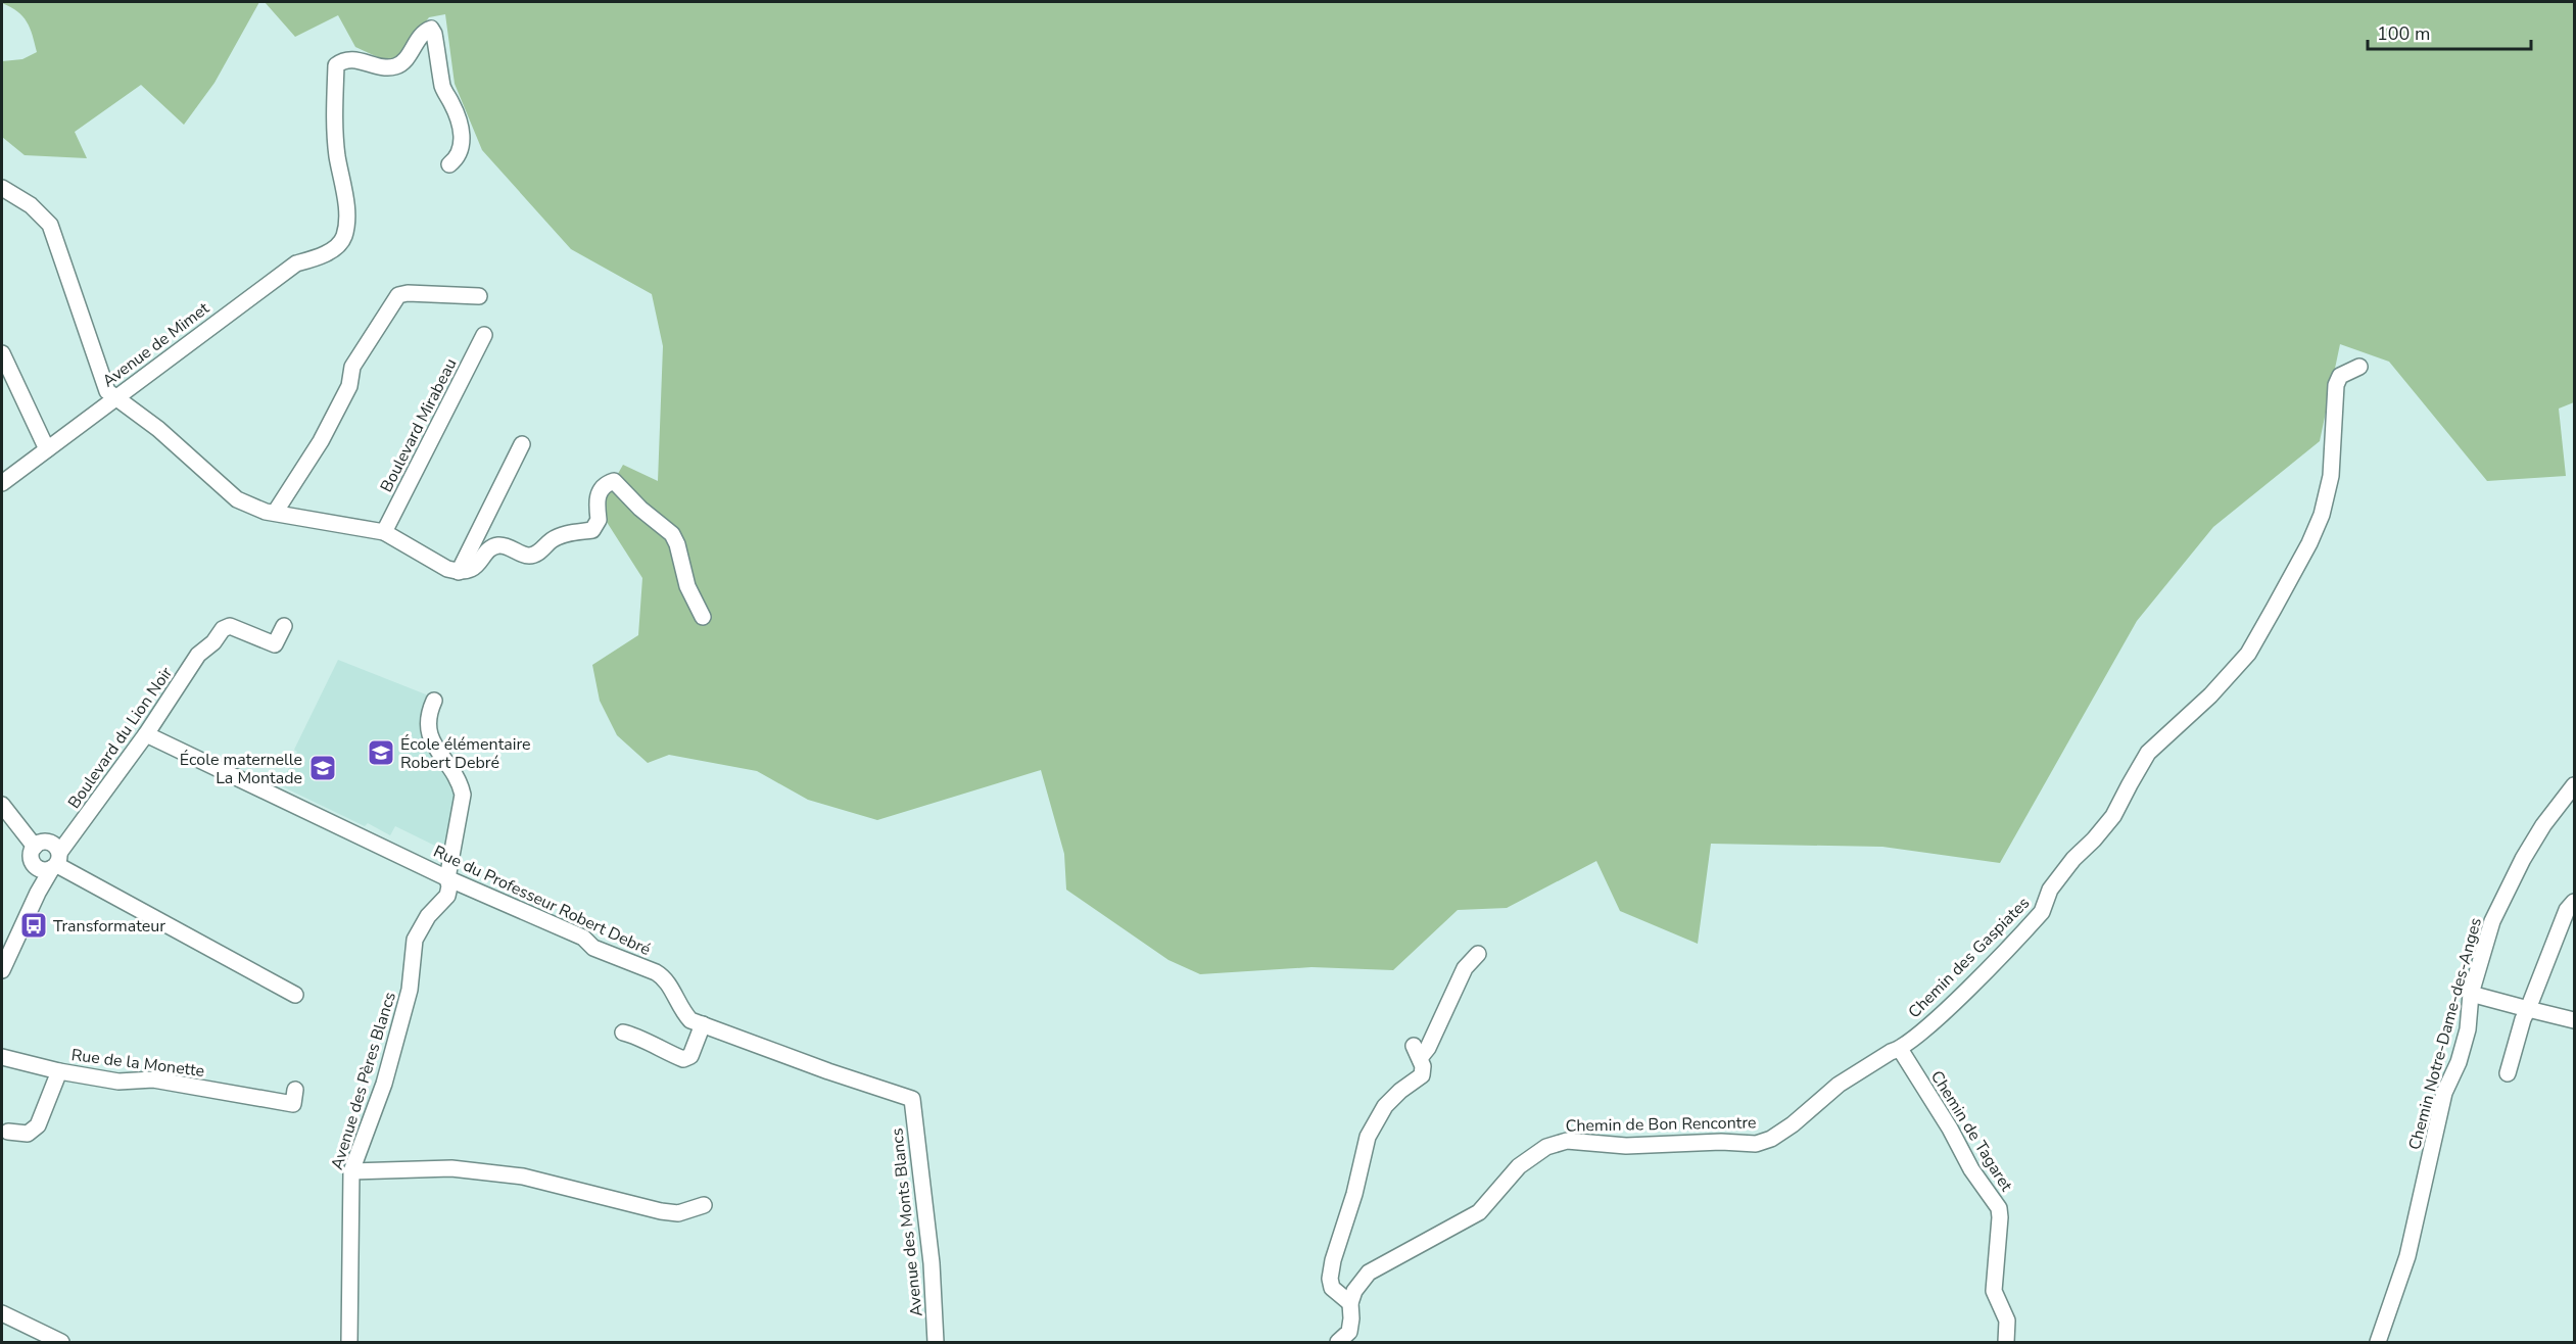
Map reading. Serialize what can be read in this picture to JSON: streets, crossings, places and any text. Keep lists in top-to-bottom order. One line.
{"streets":{"street":["Avenue de Mimet","Boulevard Mirabeau","Boulevard du Lion Noir","Rue du Professeur Robert Debré","Chemin des Gaspiates","Chemin Notre-Dame-des-Anges","Rue de la Monette","Avenue des Pères Blancs","Chemin de Bon Rencontre","Chemin de Tagaret","Avenue des Monts Blancs"]},"crossings":[["Boulevard du Lion Noir","Rue du Professeur Robert Debré"],["Rue du Professeur Robert Debré","Avenue des Pères Blancs"],["Rue du Professeur Robert Debré","Avenue des Monts Blancs"],["Chemin des Gaspiates","Chemin de Bon Rencontre"],["Chemin des Gaspiates","Chemin de Tagaret"],["Chemin de Bon Rencontre","Chemin de Tagaret"]],"places":{"school or university":["École élémentaire Robert Debré","École maternelle La Montade"],"bus stop":["Transformateur"]},"scale_bar":"100 m"}
